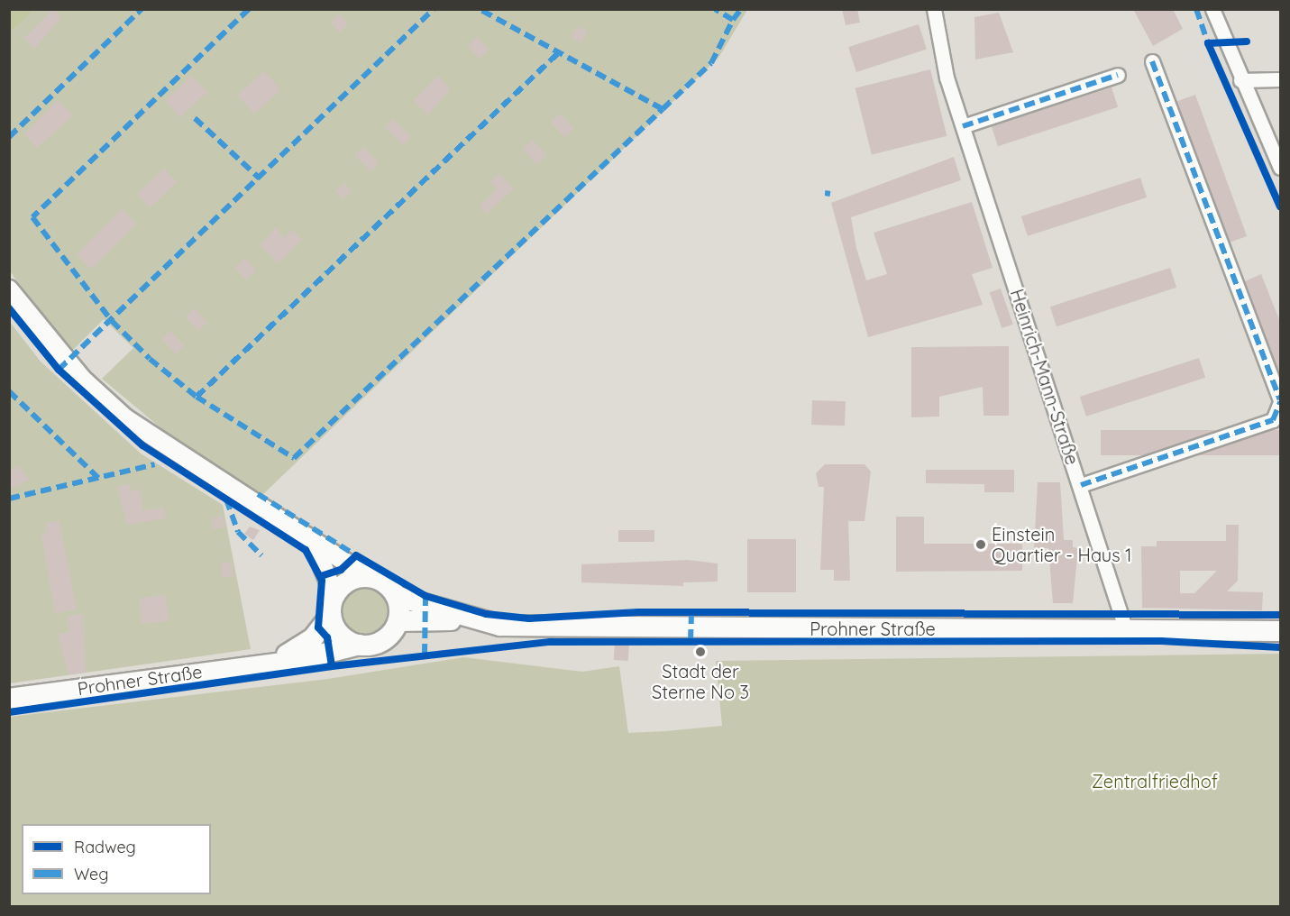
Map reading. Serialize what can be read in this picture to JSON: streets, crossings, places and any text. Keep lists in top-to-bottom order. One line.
{"streets":{"main road":["Prohner Straße"],"street":["Heinrich-Mann-Straße"]},"crossings":[["Heinrich-Mann-Straße","Prohner Straße"]],"parks":["Zentralfriedhof"],"places":["Einstein Quartier - Haus 1","Stadt der Sterne No 3"],"legend":["Radweg","Weg"]}
